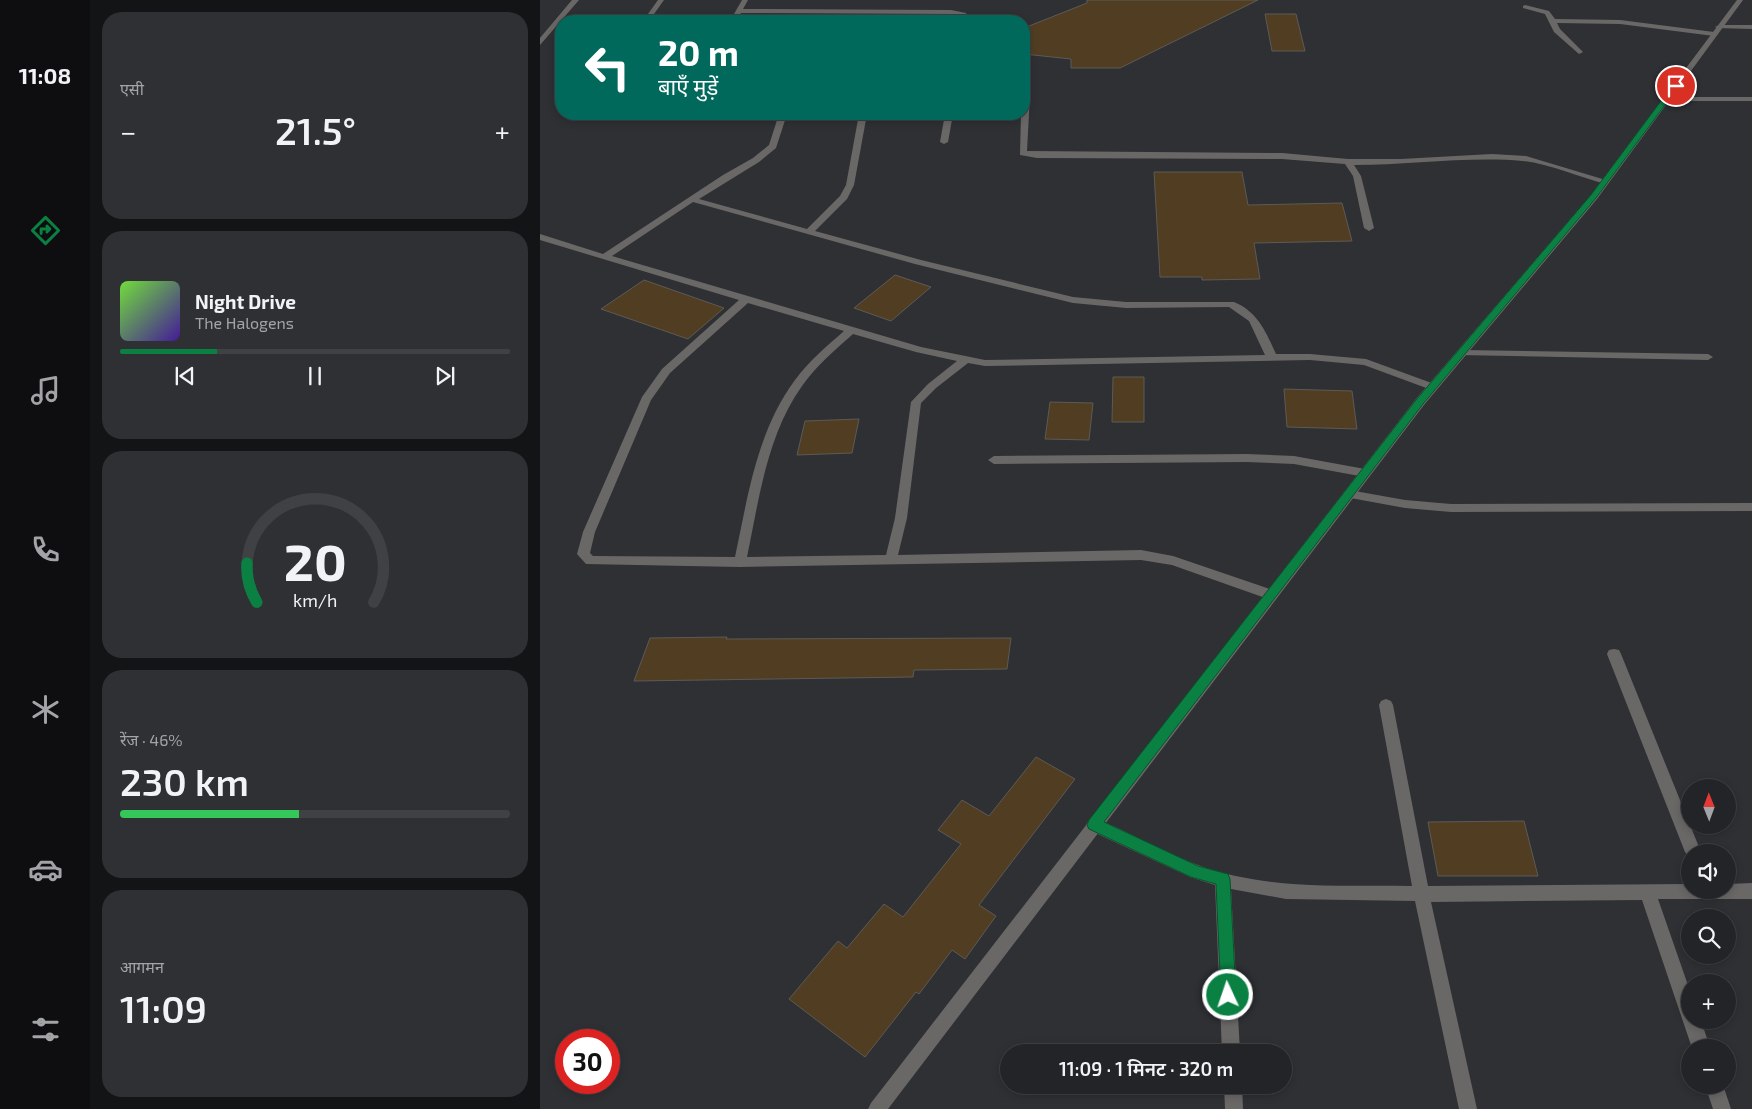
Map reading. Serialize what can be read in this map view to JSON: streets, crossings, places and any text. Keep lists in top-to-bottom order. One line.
{"north":"top","page":{"tabs":"11:08","tile":["एसी",["रेंज · 46%","230 km"],["आगमन","11:09"]],"turn":["20 m","बाएँ मुड़ें"],"heat":["−","21.5°","+"],"song":["Night Drive","The Halogens"],"map_buttons":["+","−"],"limit":"30","trip":"11:09 · 1 मिनट · 320 m","gauge":["20","km/h"]}}
